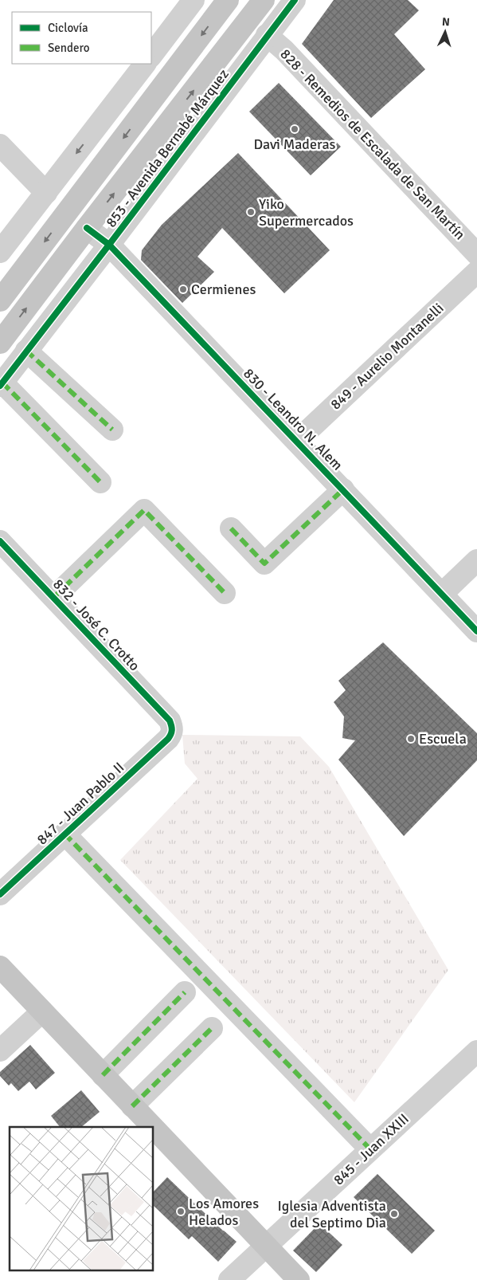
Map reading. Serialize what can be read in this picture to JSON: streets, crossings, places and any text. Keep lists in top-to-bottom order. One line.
{"streets":{"main road":["853 - Avenida Bernabé Márquez"],"street":["828 - Remedios de Escalada de San Martín","849 - Aurelio Montanelli","830 - Leandro N. Alem","832 - José C. Crotto","847 - Juan Pablo II","845 - Juan XXIII"]},"crossings":[["828 - Remedios de Escalada de San Martín","853 - Avenida Bernabé Márquez"],["853 - Avenida Bernabé Márquez","830 - Leandro N. Alem"],["849 - Aurelio Montanelli","830 - Leandro N. Alem"],["832 - José C. Crotto","847 - Juan Pablo II"]],"places":["Davi Maderas","Yiko Supermercados","Cermienes","Escuela","Los Amores Helados","Iglesia Adventista del Septimo Dia"],"legend":["Ciclovía","Sendero"],"north":"top"}
